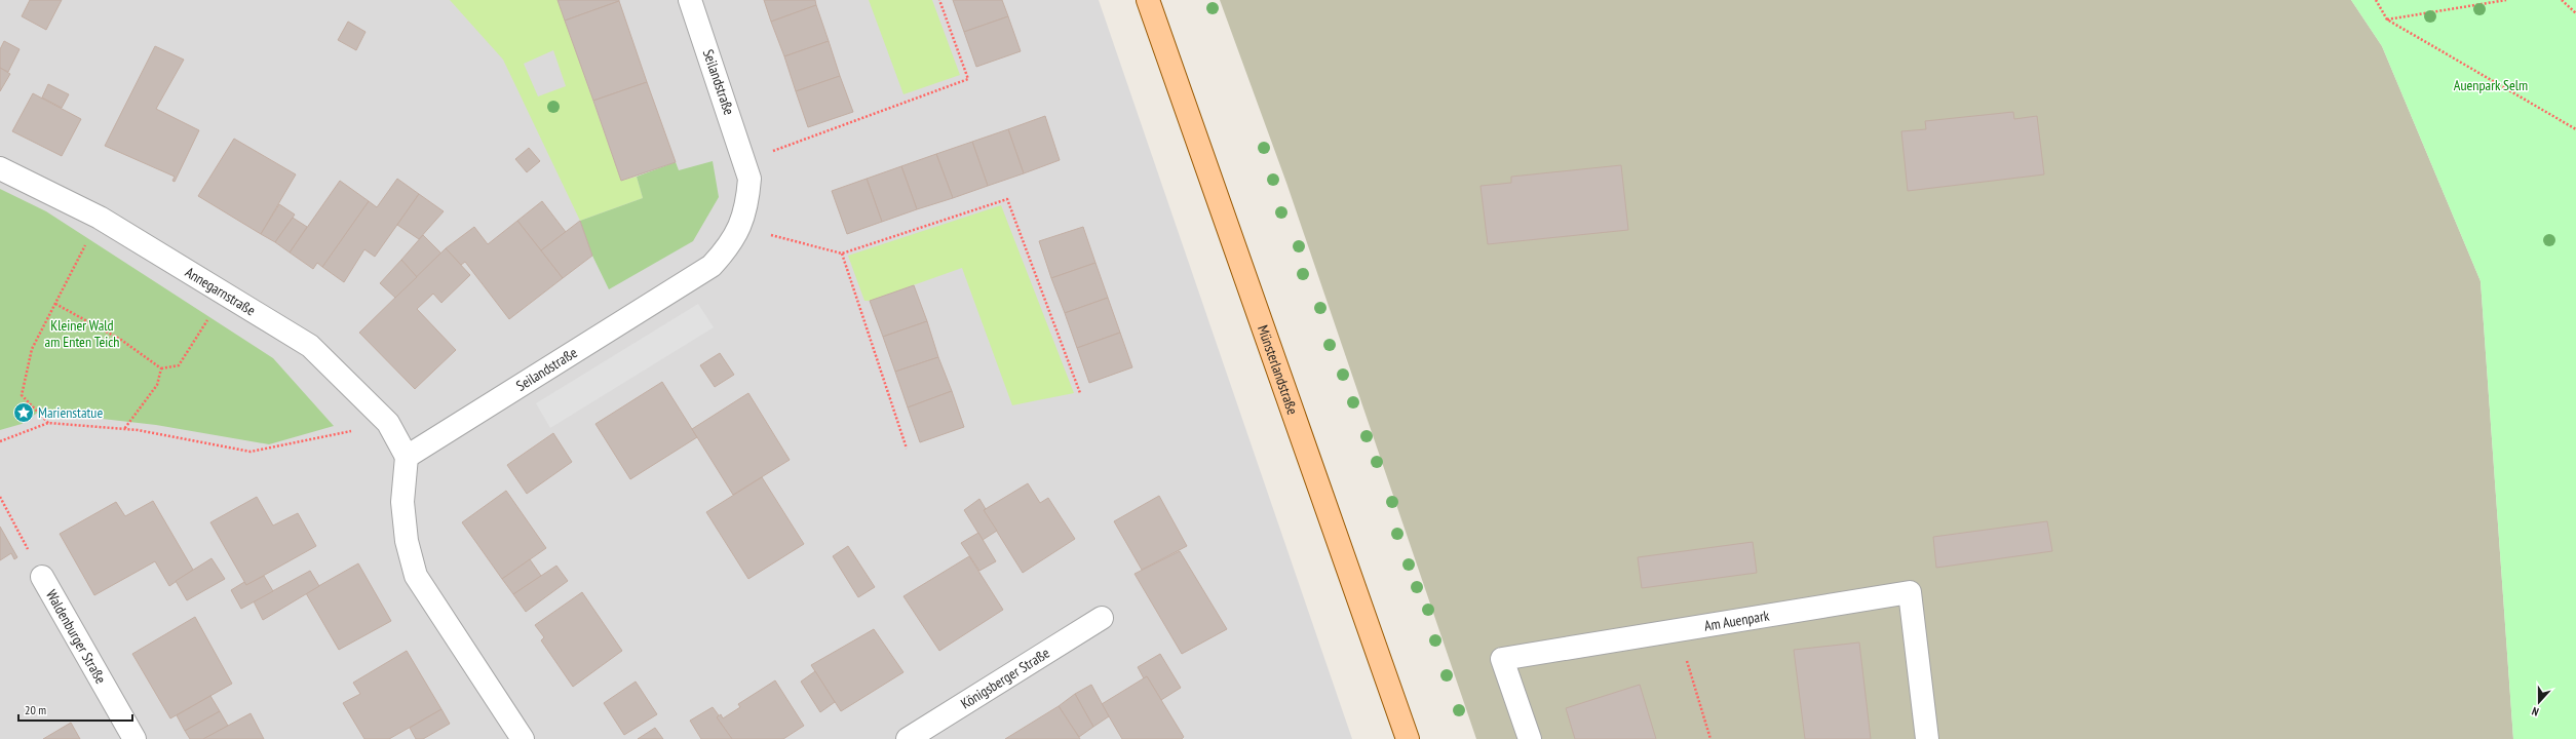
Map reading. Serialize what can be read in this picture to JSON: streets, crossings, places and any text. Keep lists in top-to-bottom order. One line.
{"streets":{"main road":["Münsterlandstraße"],"street":["Seilandstraße","Annegarnstraße","Am Auenpark","Waldenburger Straße","Königsberger Straße"]},"crossings":[["Seilandstraße","Annegarnstraße"]],"parks":["Auenpark Selm","Kleiner Wald am Enten Teich"],"places":{"place":["Marienstatue"]},"scale_bar":"20 m","north":"bottom"}
